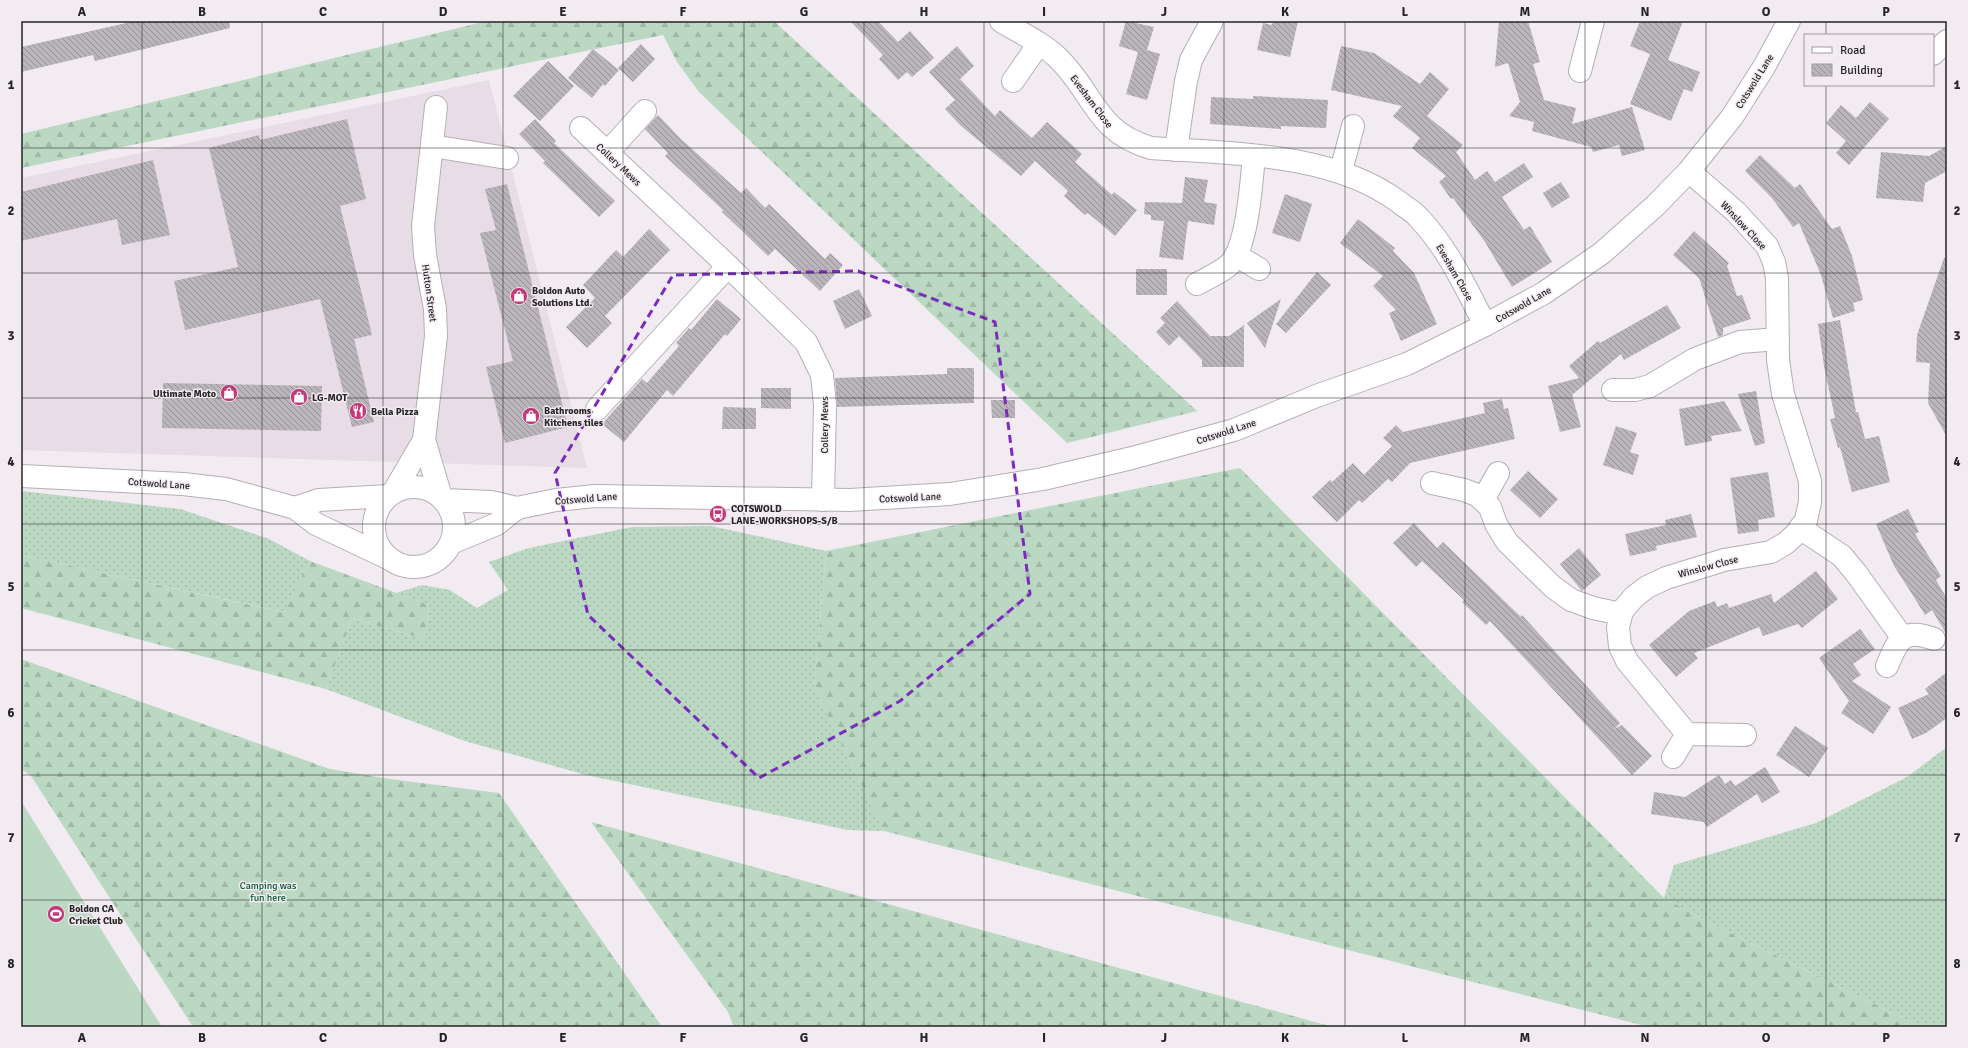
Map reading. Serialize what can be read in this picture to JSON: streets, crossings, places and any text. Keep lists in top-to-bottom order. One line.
{"streets":{"street":["Cotswold Lane","Evesham Close","Collery Mews","Winslow Close","Hutton Street"]},"crossings":[["Cotswold Lane","Evesham Close"],["Cotswold Lane","Collery Mews"],["Cotswold Lane","Winslow Close"],["Cotswold Lane","Hutton Street"]],"parks":["Camping was fun here"],"places":{"shop":["Boldon Auto Solutions Ltd.","Ultimate Moto","LG-MOT","Bathrooms Kitchens tiles"],"restaurant":["Bella Pizza"],"bus stop":["COTSWOLD LANE-WORKSHOPS-S/B"],"sports":["Boldon CA Cricket Club"]},"legend":["Road","Building"],"grid":{"columns":["A","B","C","D","E","F","G","H","I","J","K","L","M","N","O","P"],"rows":["1","2","3","4","5","6","7","8"]}}
